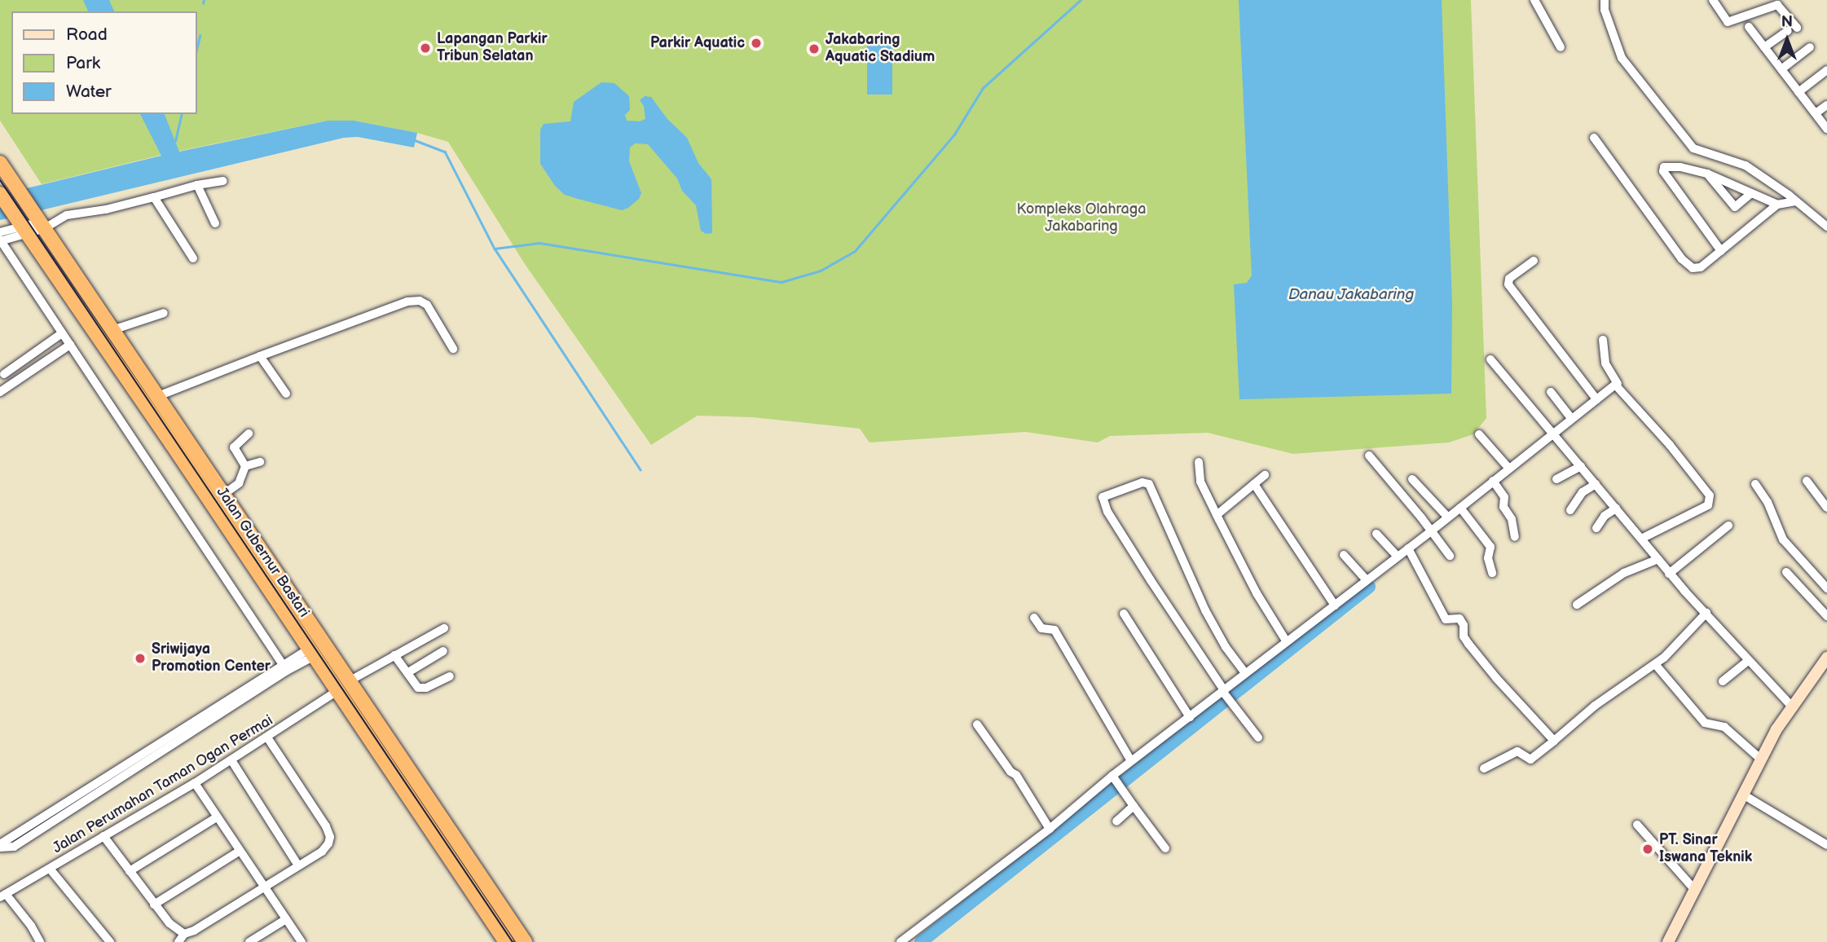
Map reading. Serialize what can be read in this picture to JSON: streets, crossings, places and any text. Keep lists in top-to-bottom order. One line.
{"streets":{"highway":["Jalan Gubernur Bastari"],"street":["Jalan Perumahan Taman Ogan Permai"]},"crossings":[["Jalan Gubernur Bastari","Jalan Perumahan Taman Ogan Permai"]],"water":["Danau Jakabaring"],"parks":["Kompleks Olahraga Jakabaring"],"places":["Parkir Aquatic","Lapangan Parkir Tribun Selatan","Jakabaring Aquatic Stadium","Sriwijaya Promotion Center","PT. Sinar Iswana Teknik"],"legend":["Road","Park","Water"],"north":"top"}
